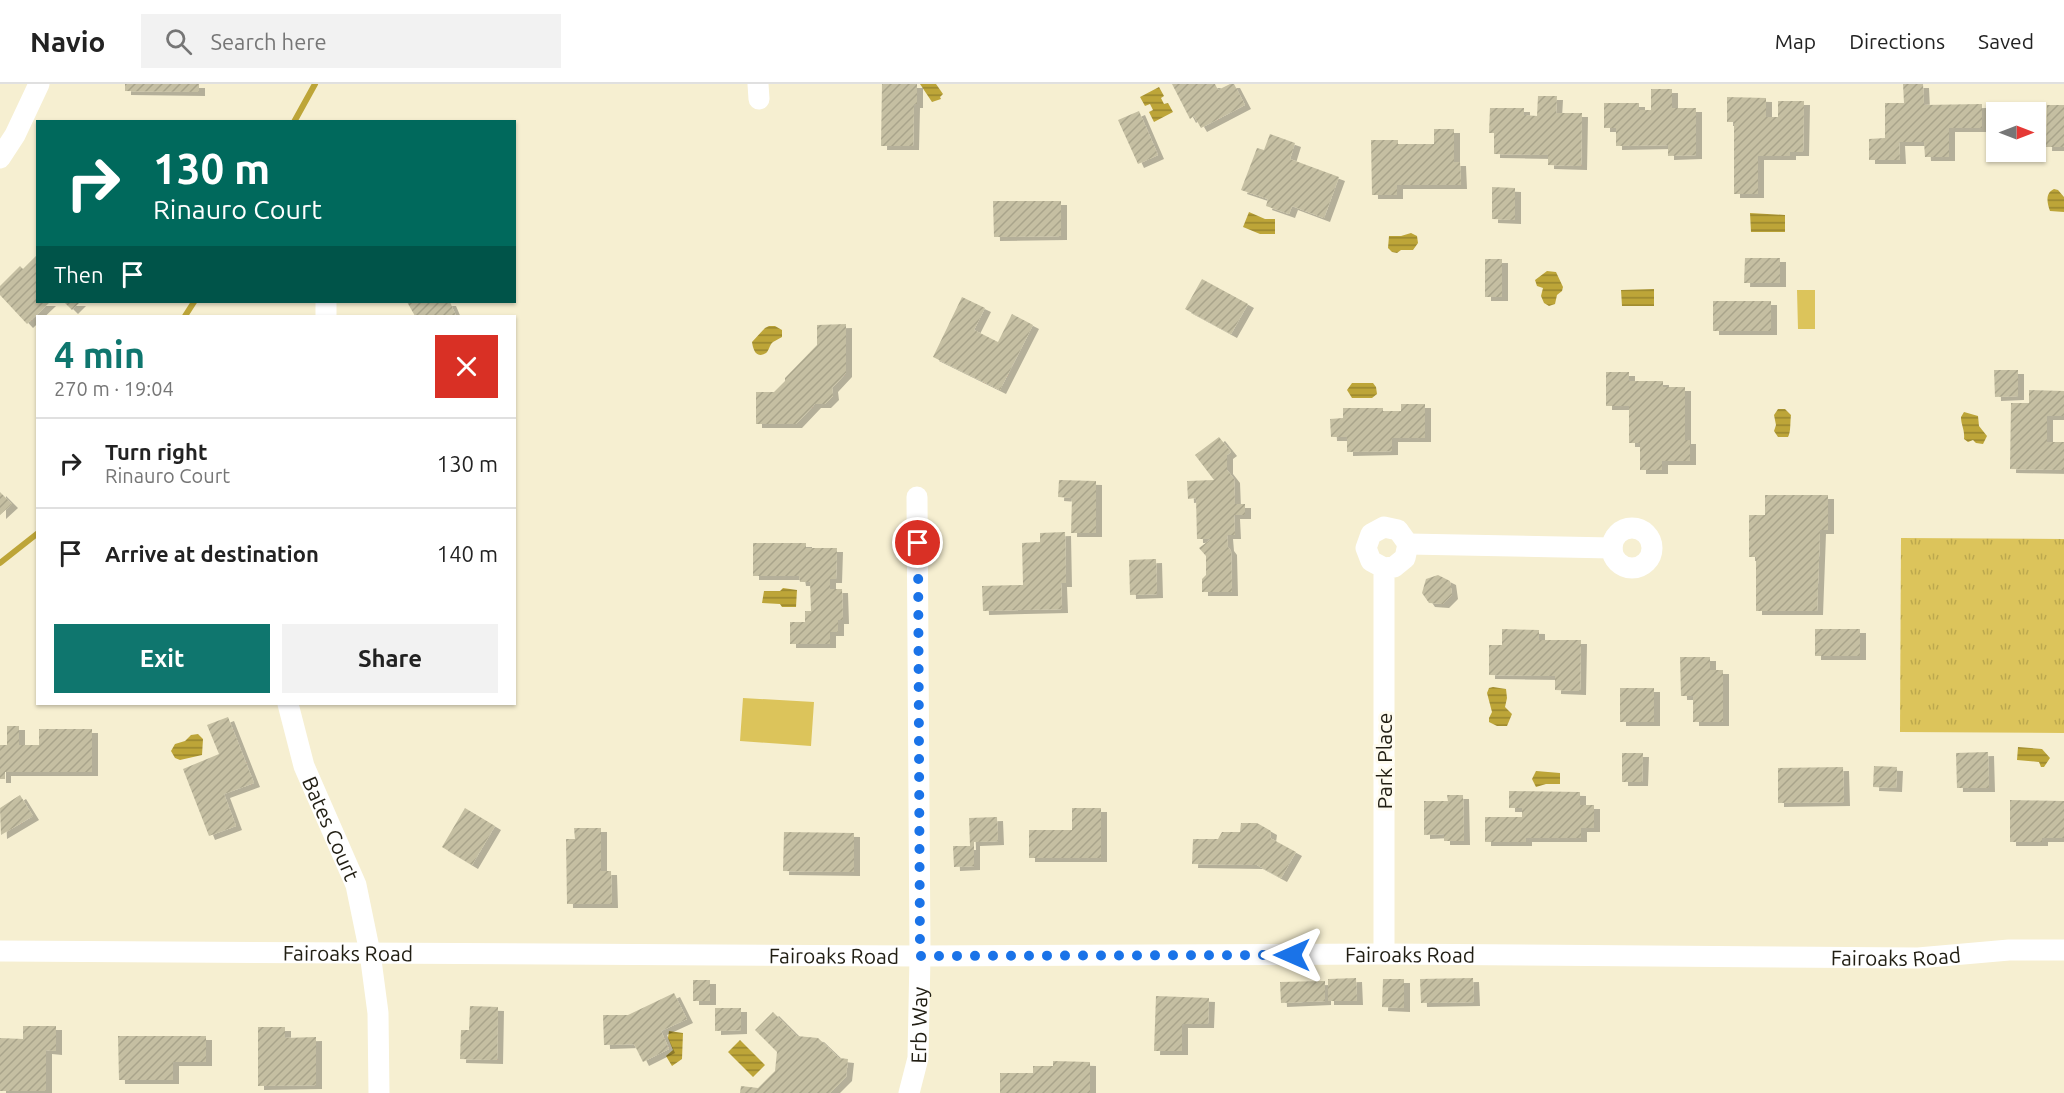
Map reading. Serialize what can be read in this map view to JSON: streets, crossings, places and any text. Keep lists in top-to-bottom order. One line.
{"streets":{"street":["Park Place","Bates Court","Fairoaks Road","Erb Way"]},"crossings":[["Park Place","Fairoaks Road"],["Bates Court","Fairoaks Road"],["Fairoaks Road","Erb Way"]],"north":"right","page":{"header":"Navio","search":"Search here","nav":["Map","Directions","Saved"],"turn":["130 m","Rinauro Court"],"then":"Then","heading":["4 min","270 m · 19:04"],"list":[{"name":"Turn right","note":"Rinauro Court","value":"130 m"},{"name":"Arrive at destination","value":"140 m"}],"buttons":["Exit","Share"]}}
